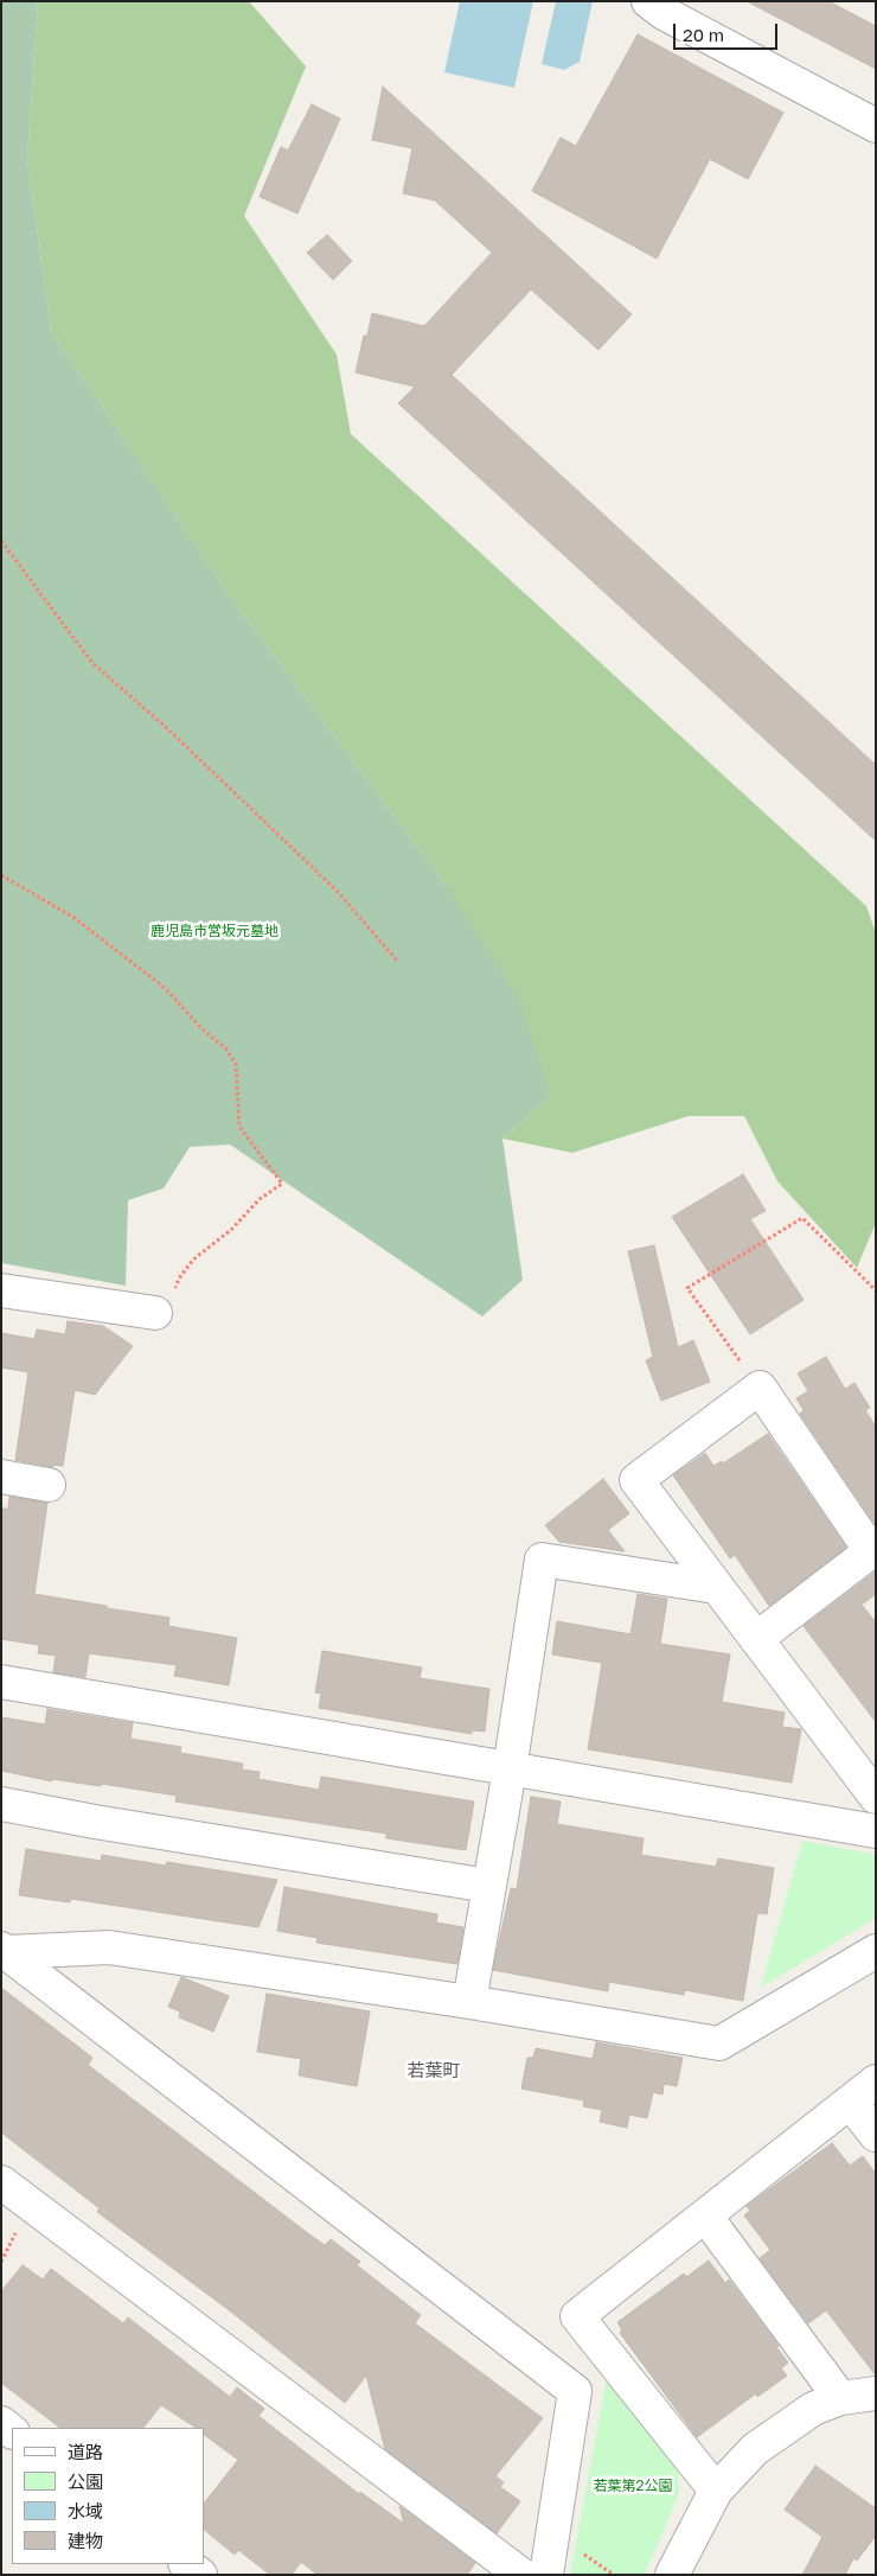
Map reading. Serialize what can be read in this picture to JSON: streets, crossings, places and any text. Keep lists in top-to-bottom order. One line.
{"districts":["若葉町"],"parks":["鹿児島市営坂元墓地","若葉第2公園"],"legend":["道路","公園","水域","建物"],"scale_bar":"20 m"}
